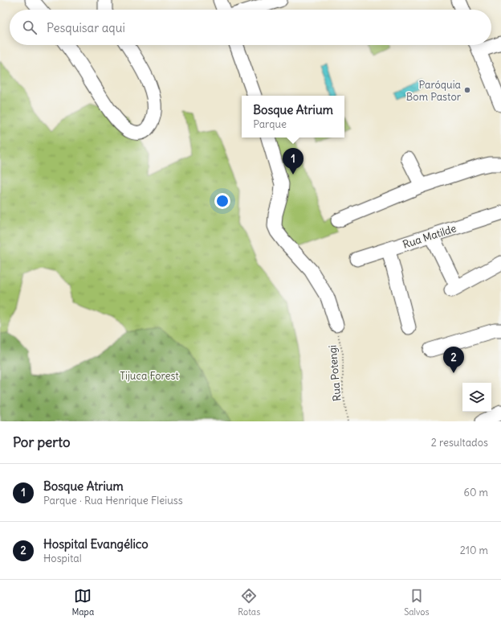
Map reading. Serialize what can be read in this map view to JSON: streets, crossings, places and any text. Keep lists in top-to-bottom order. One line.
{"streets":{"street":["Rua Matilde"],"path":["Rua Potengi"]},"parks":["Tijuca Forest"],"places":["Paróquia Bom Pastor"],"page":{"search":"Pesquisar aqui","popup":["Bosque Atrium","Parque"],"pins":["1","2"],"heading":["Por perto","2 resultados"],"list":[{"mark":"1","name":"Bosque Atrium","note":"Parque · Rua Henrique Fleiuss","value":"60 m"},{"mark":"2","name":"Hospital Evangélico","note":"Hospital","value":"210 m"}],"nav":["Mapa","Rotas","Salvos"]}}
